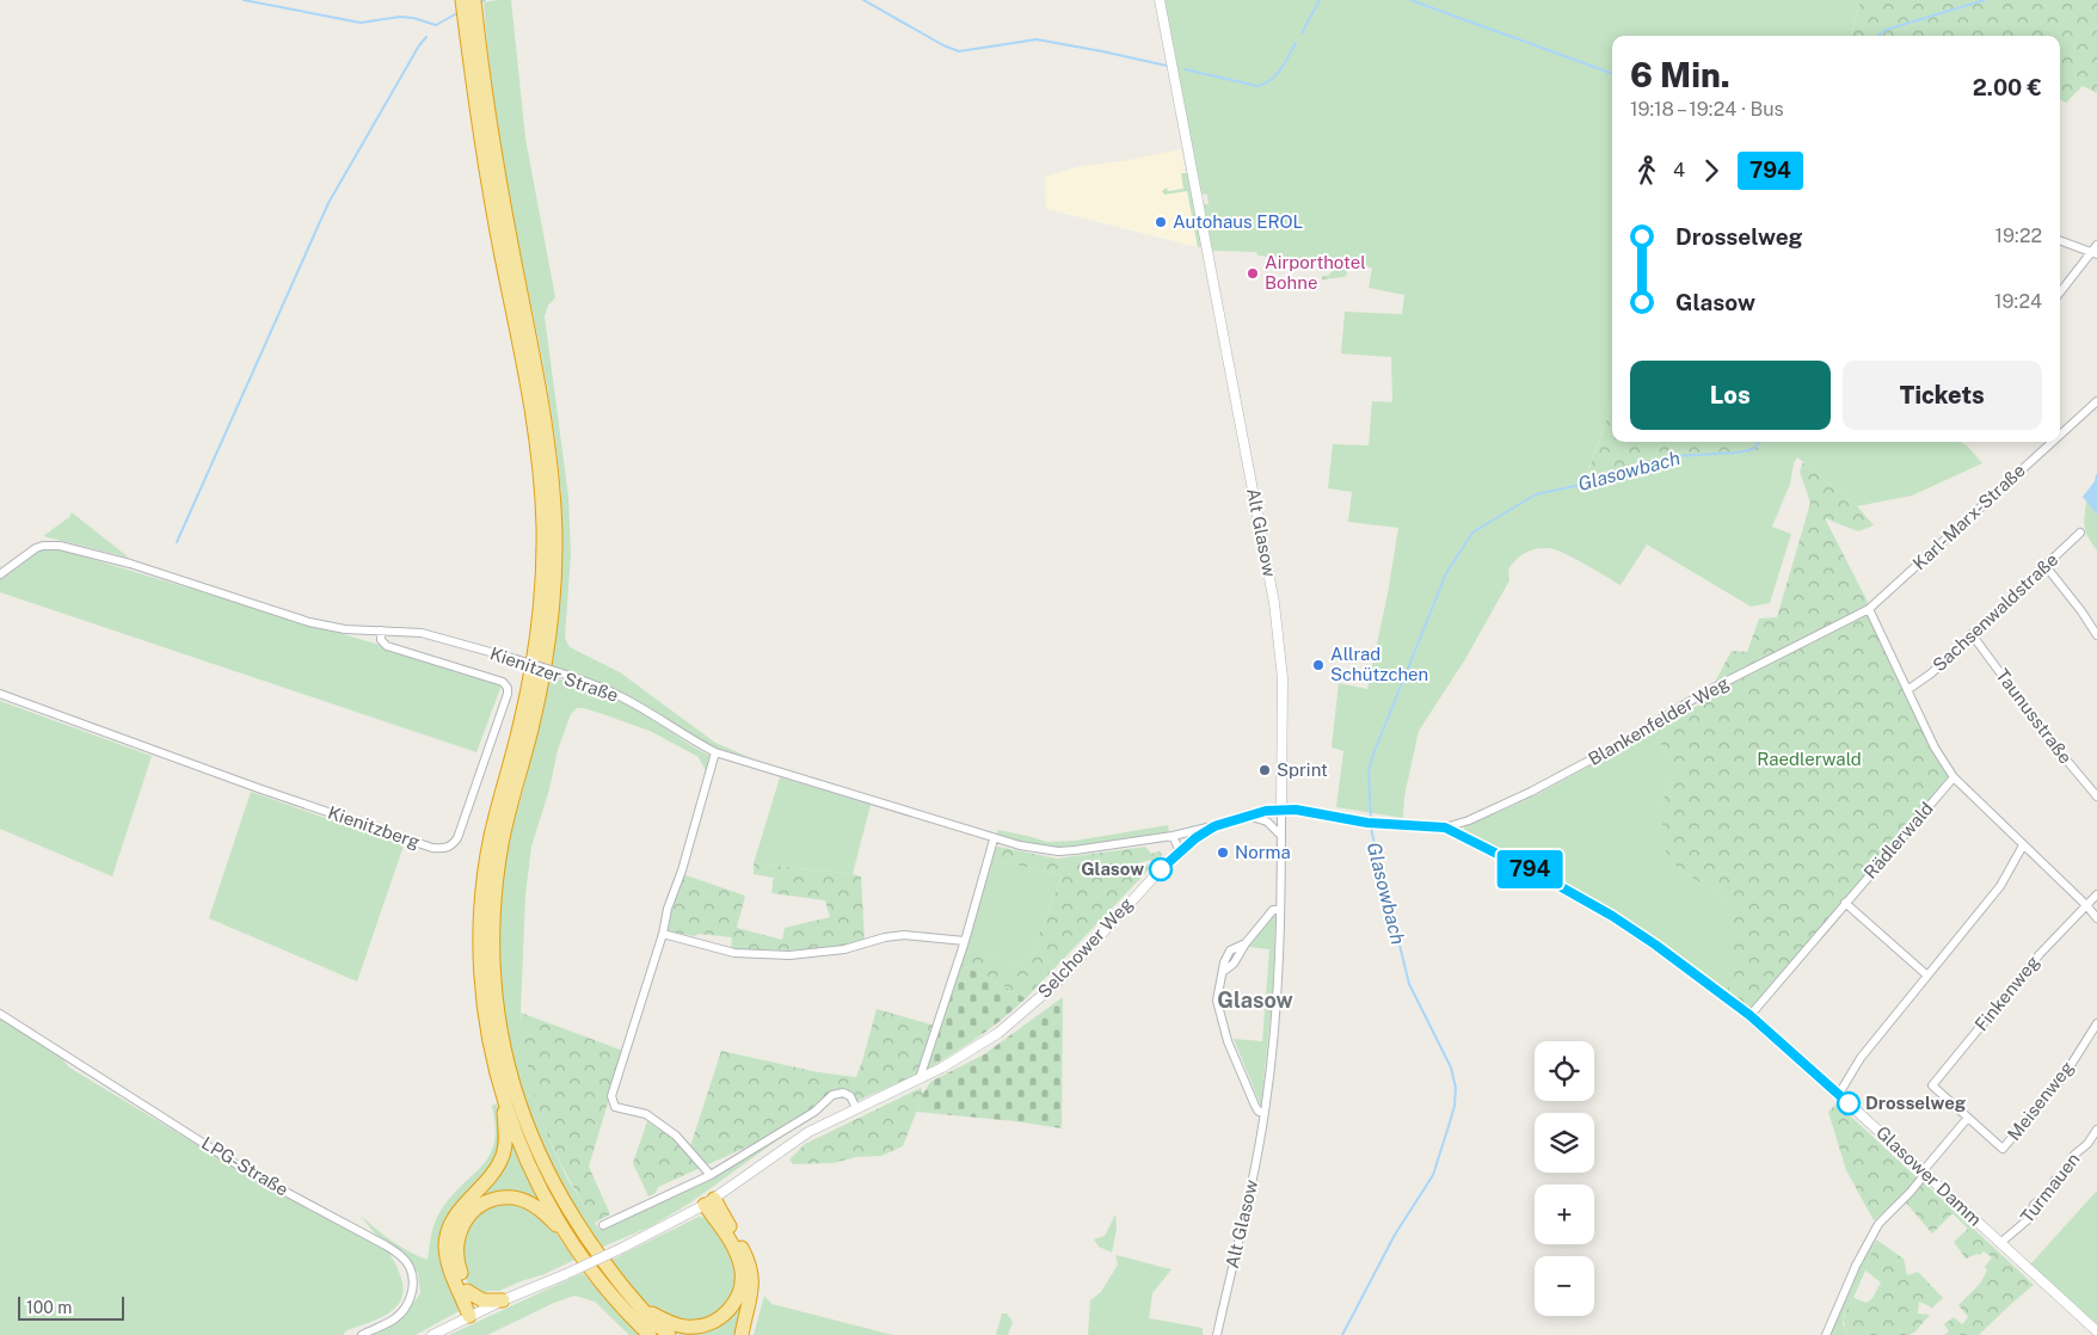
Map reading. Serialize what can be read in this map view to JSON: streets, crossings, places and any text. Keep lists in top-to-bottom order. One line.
{"streets":{"street":["Karl-Marx-Straße","Alt Glasow","Sachsenwaldstraße","Kienitzer Straße","Taunusstraße","Blankenfelder Weg","Kienitzberg","Rädlerwald","Selchower Weg","Finkenweg","Meisenweg","LPG-Straße","Glasower Damm","Turmauen"]},"crossings":[["Karl-Marx-Straße","Blankenfelder Weg"],["Alt Glasow","Selchower Weg"],["Alt Glasow","Glasower Damm"],["Sachsenwaldstraße","Taunusstraße"],["Kienitzer Straße","Kienitzberg"],["Kienitzer Straße","Selchower Weg"],["Blankenfelder Weg","Glasower Damm"],["Rädlerwald","Glasower Damm"],["Selchower Weg","Glasower Damm"],["Finkenweg","Meisenweg"],["Glasower Damm","Turmauen"]],"districts":["Glasow"],"water":["Glasowbach"],"parks":["Raedlerwald"],"places":["Autohaus EROL","Airporthotel Bohne","Allrad Schützchen","Sprint","Norma","Glasow","Drosselweg"],"lines":["bus line 794"],"scale_bar":"100 m","page":{"on_map":"794","heading":["6 Min.","19:18 – 19:24 · Bus","2.00 €"],"legs":["4","794"],"list":[{"name":"Drosselweg","value":"19:22"},{"name":"Glasow","value":"19:24"}],"buttons":["Los","Tickets"],"map_buttons":["+","−"],"scale":"100 m"}}
